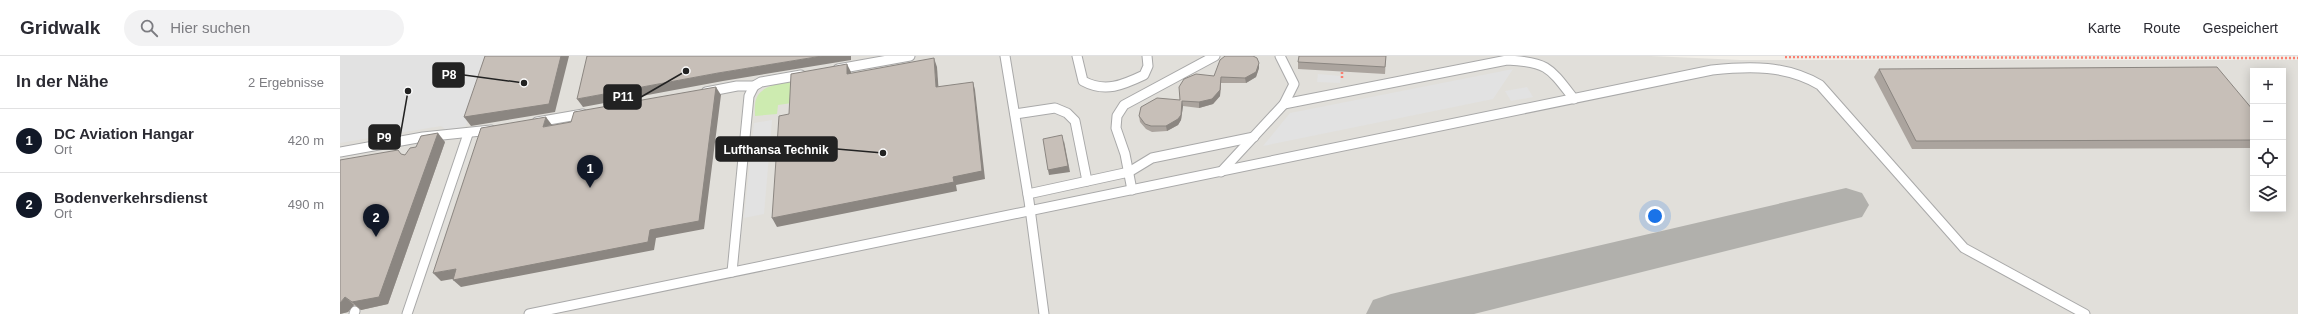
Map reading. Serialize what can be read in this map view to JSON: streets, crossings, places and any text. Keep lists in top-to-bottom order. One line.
{"places":["P11","P8","P9","Lufthansa Technik"],"page":{"header":"Gridwalk","search":"Hier suchen","nav":["Karte","Route","Gespeichert"],"heading":["In der Nähe","2 Ergebnisse"],"map_buttons":["+","−"],"list":[{"mark":"1","name":"DC Aviation Hangar","note":"Ort","value":"420 m"},{"mark":"2","name":"Bodenverkehrsdienst","note":"Ort","value":"490 m"}],"pins":["1","2"]}}
